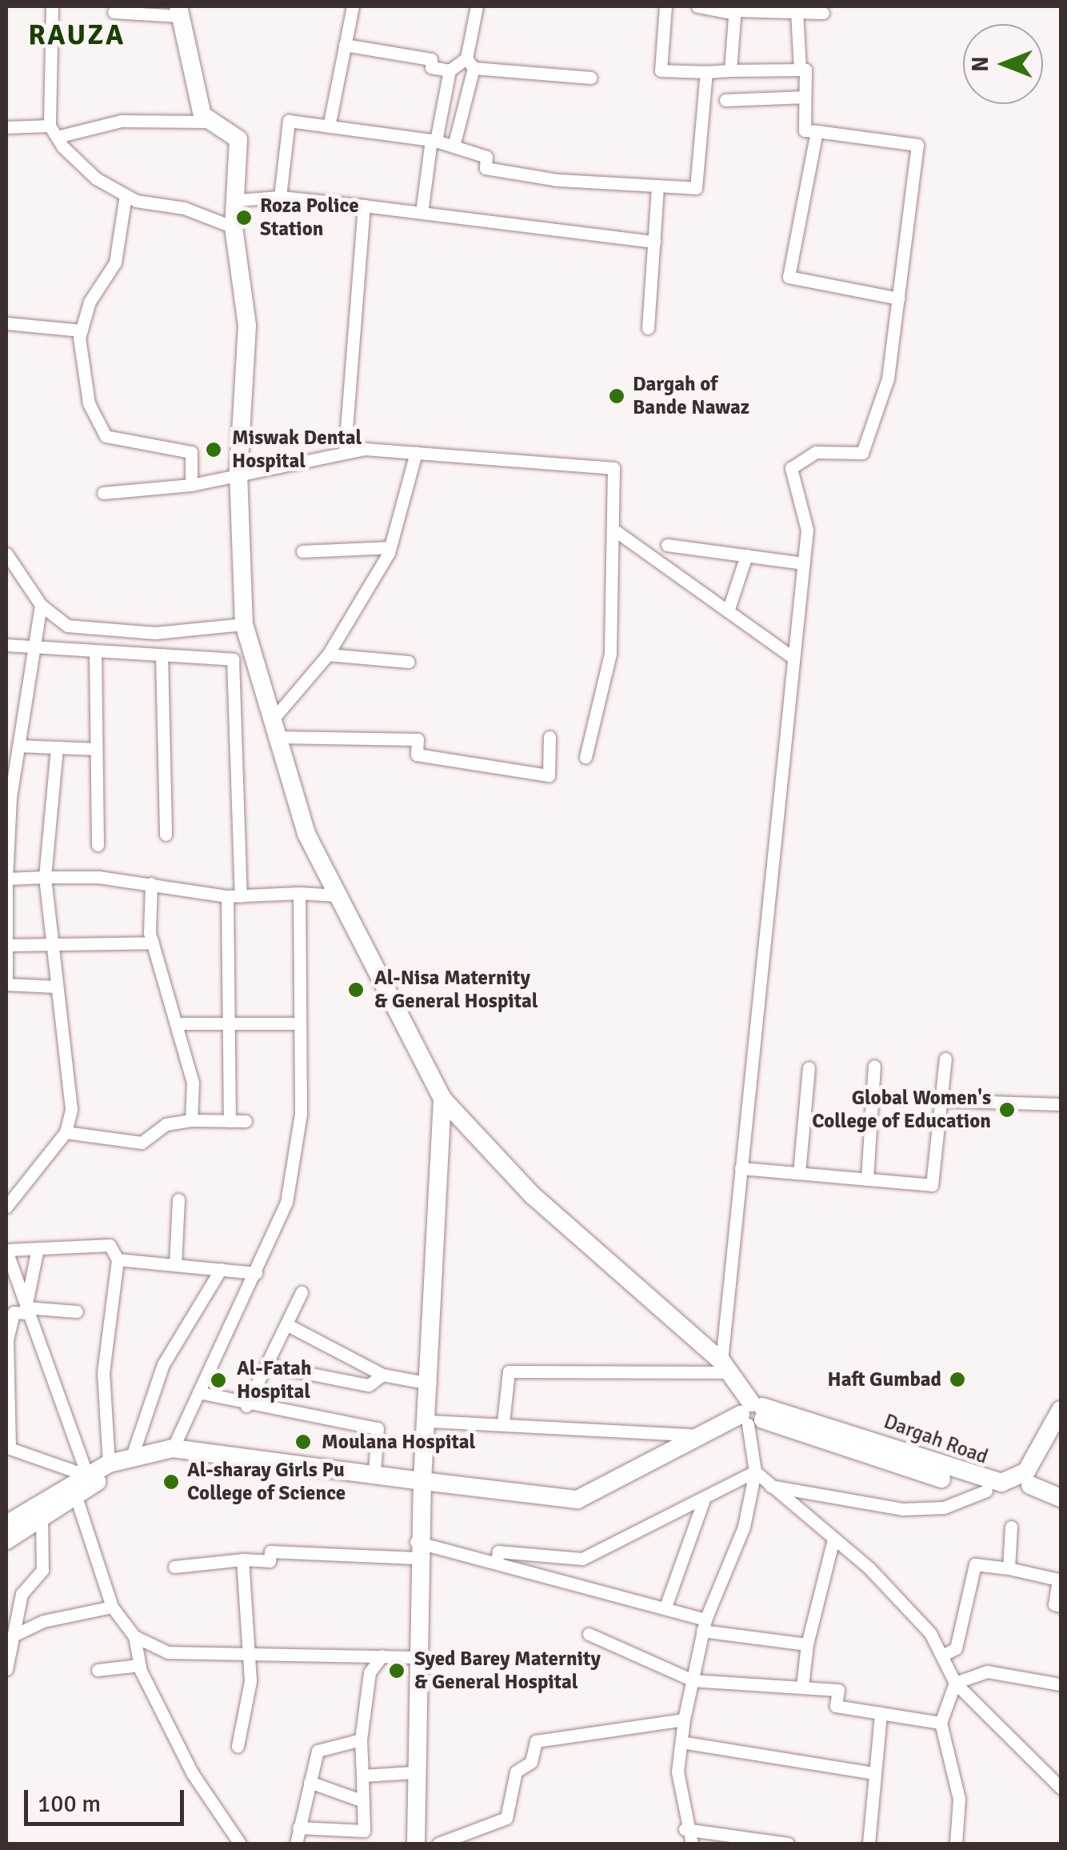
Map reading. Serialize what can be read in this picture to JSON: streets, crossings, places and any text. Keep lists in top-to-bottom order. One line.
{"streets":{"main road":["Dargah Road"]},"districts":["RAUZA"],"places":["Roza Police Station","Dargah of Bande Nawaz","Miswak Dental Hospital","Al-Nisa Maternity & General Hospital","Global Women's College of Education","Haft Gumbad","Al-Fatah Hospital","Moulana Hospital","Al-sharay Girls Pu College of Science","Syed Barey Maternity & General Hospital"],"scale_bar":"100 m","north":"left"}
